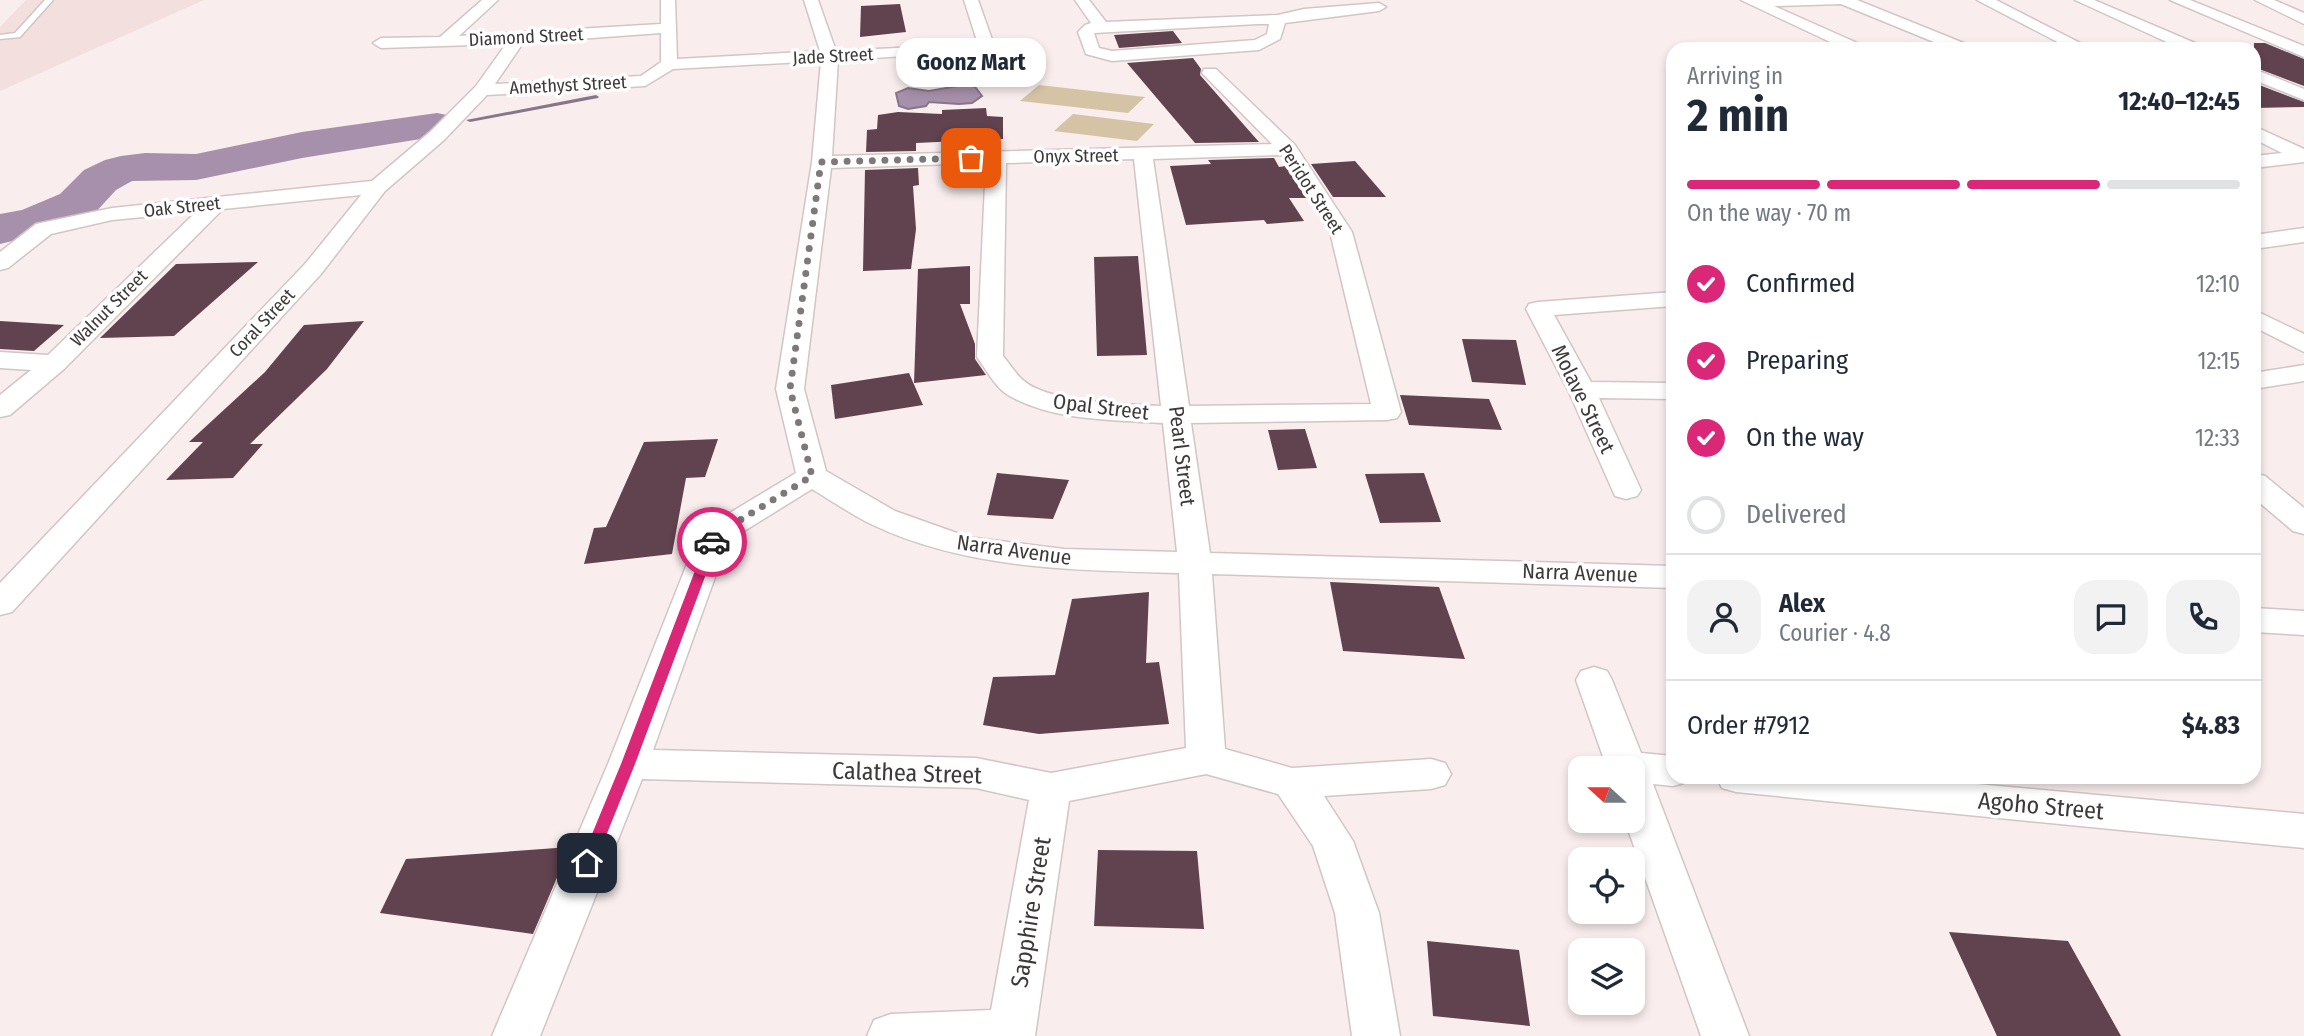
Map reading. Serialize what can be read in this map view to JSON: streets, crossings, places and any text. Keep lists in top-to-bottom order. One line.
{"streets":{"street":["Diamond Street","Jade Street","Amethyst Street","Onyx Street","Peridot Street","Oak Street","Walnut Street","Coral Street","Molave Street","Opal Street","Pearl Street","Narra Avenue","Calathea Street","Agoho Street","Sapphire Street"]},"crossings":[["Diamond Street","Coral Street"],["Jade Street","Amethyst Street"],["Amethyst Street","Coral Street"],["Onyx Street","Peridot Street"],["Onyx Street","Opal Street"],["Onyx Street","Pearl Street"],["Peridot Street","Opal Street"],["Oak Street","Walnut Street"],["Oak Street","Coral Street"],["Opal Street","Pearl Street"],["Pearl Street","Narra Avenue"],["Pearl Street","Calathea Street"],["Calathea Street","Sapphire Street"]],"places":["Goonz Mart"],"north":"left","page":{"bubble":"Goonz Mart","heading":["2 min","Arriving in","12:40–12:45"],"panel":["Alex","Courier · 4.8","Order #7912","$4.83"],"bar":"On the way · 70 m","list":[["Confirmed","12:10"],["Preparing","12:15"],["On the way","12:33"],"Delivered"]}}
